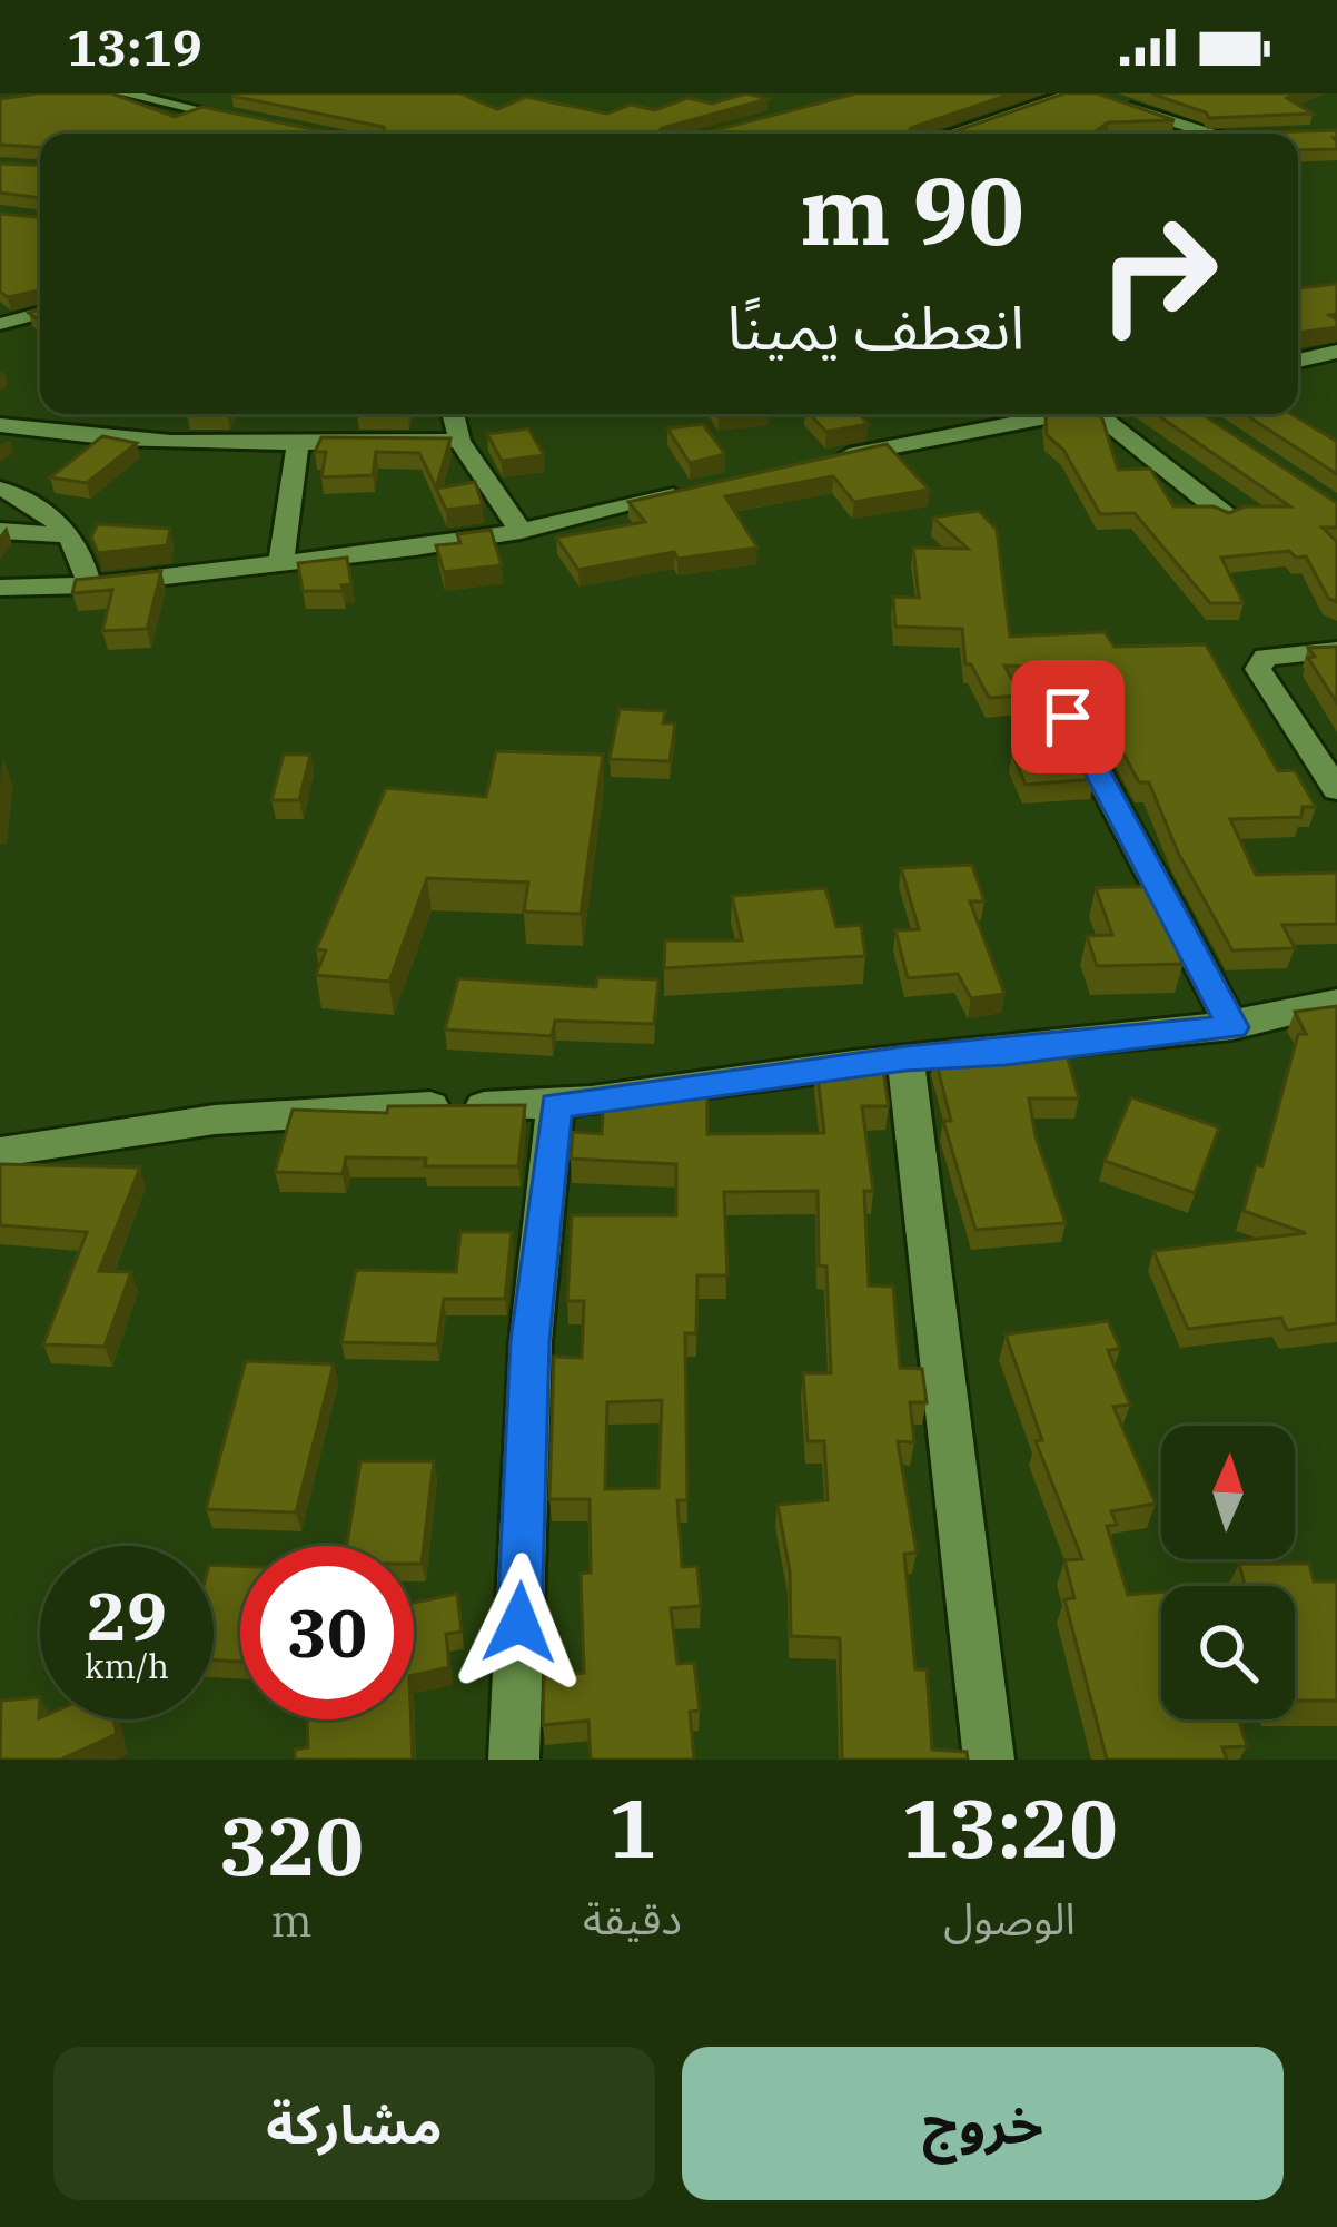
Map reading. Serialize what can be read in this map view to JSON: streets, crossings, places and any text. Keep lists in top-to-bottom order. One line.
{"north":"top","page":{"status":"13:19","turn":["90 m","انعطف يمينًا"],"speed":"29 km/h","limit":"30","eta":["13:20","الوصول","1","دقيقة","320","m"],"buttons":["خروج","مشاركة"]}}
